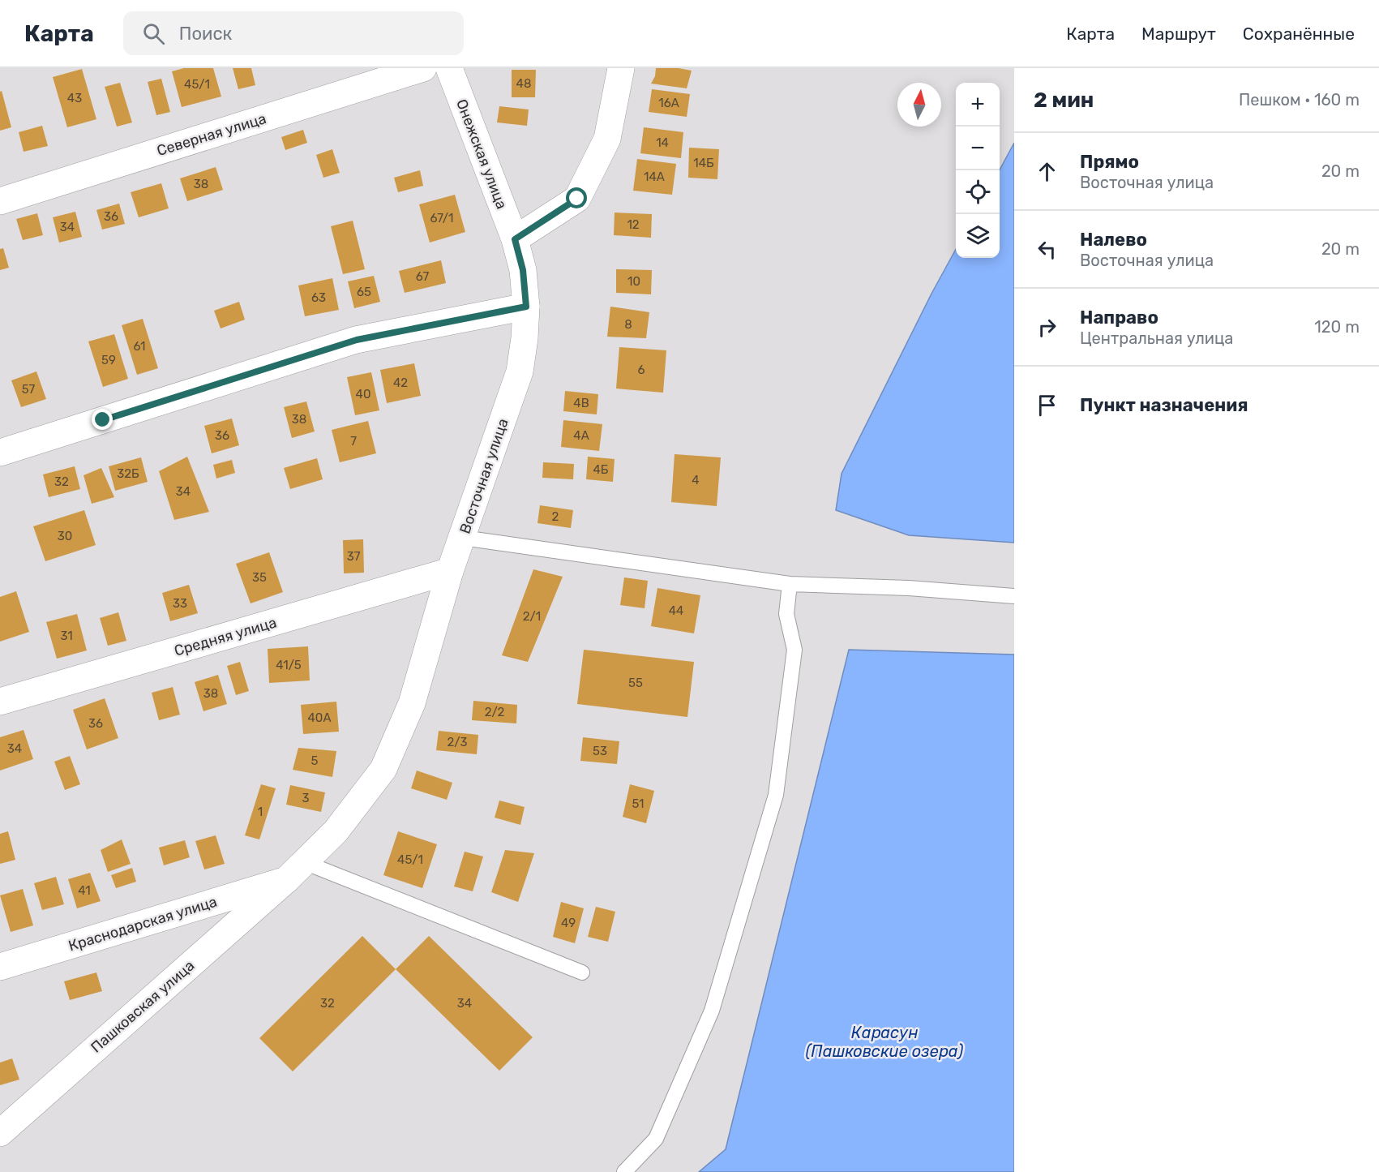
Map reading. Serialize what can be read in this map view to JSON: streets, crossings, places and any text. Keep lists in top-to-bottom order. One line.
{"streets":{"street":["Северная улица","Онежская улица","Восточная улица","Средняя улица","Краснодарская улица","Пашковская улица"]},"crossings":[["Онежская улица","Восточная улица"],["Восточная улица","Средняя улица"],["Восточная улица","Краснодарская улица"],["Восточная улица","Пашковская улица"],["Краснодарская улица","Пашковская улица"]],"water":["Карасун (Пашковские озера)"],"house_numbers":["48","45/1","43","16А","14","14Б","14А","38","36","67/1","12","34","67","10","65","63","8","61","59","6","42","57","40","4В","38","36","4А","7","4Б","32Б","4","32","34","2","30","37","35","33","44","2/1","31","41/5","55","38","2/2","40А","36","2/3","34","53","5","3","51","1","45/1","41","49","32","34"],"north":"top","page":{"header":"Карта","search":"Поиск","nav":["Карта","Маршрут","Сохранённые"],"heading":["2 мин","Пешком · 160 m"],"map_buttons":["+","−"],"list":[["Прямо","Восточная улица","20 m"],["Налево","Восточная улица","20 m"],["Направо","Центральная улица","120 m"],"Пункт назначения"]}}
